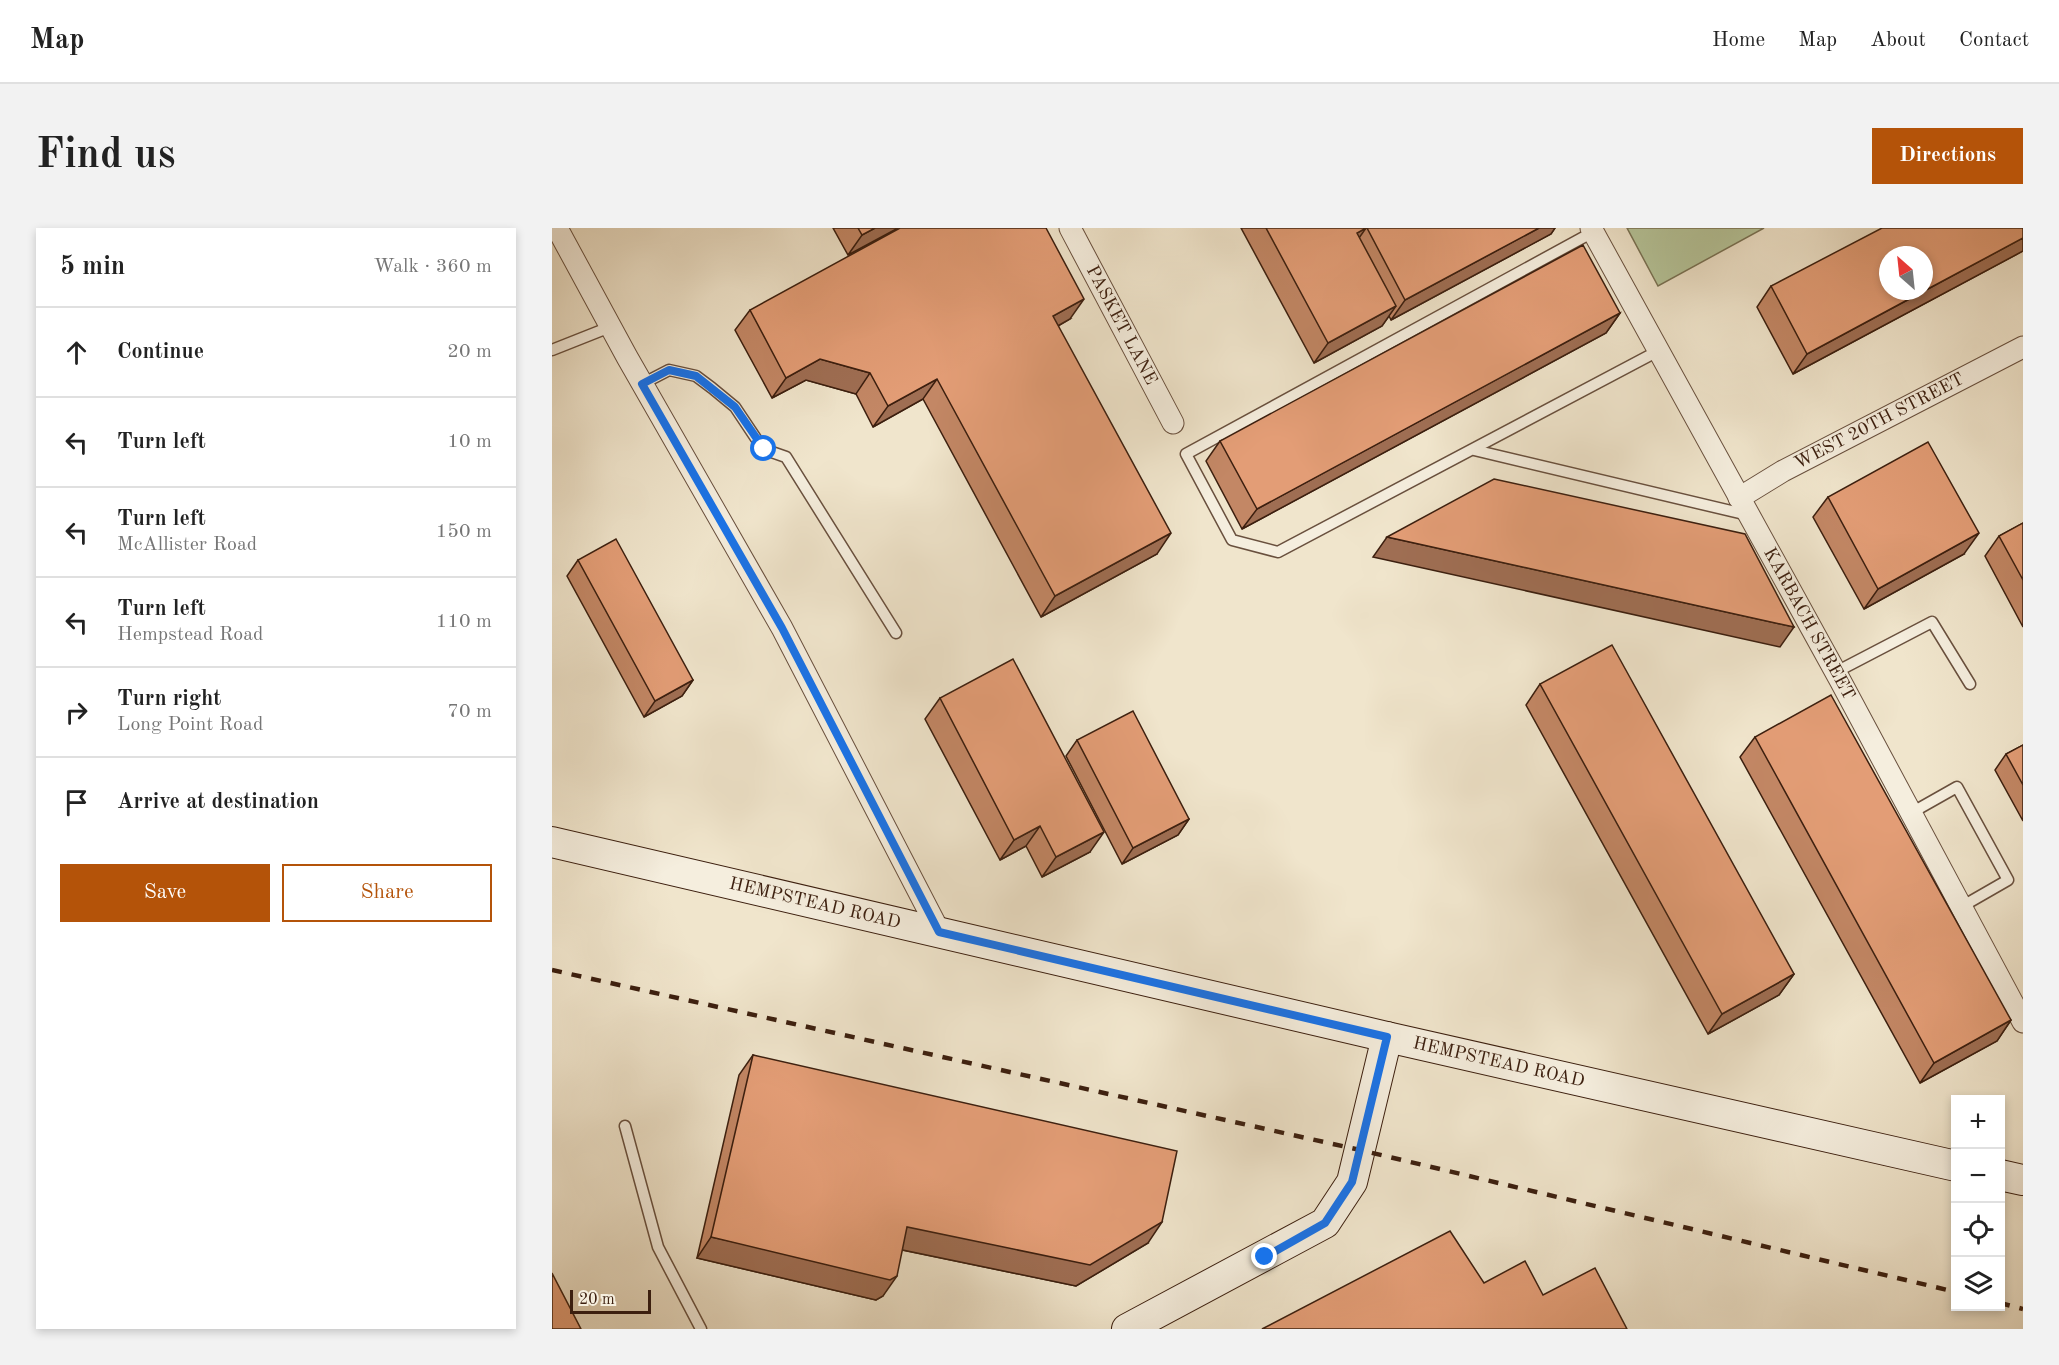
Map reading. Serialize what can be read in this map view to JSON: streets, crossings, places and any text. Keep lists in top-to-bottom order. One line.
{"streets":{"main road":["HEMPSTEAD ROAD"],"street":["PASKET LANE","WEST 20TH STREET","KARBACH STREET"]},"crossings":[["WEST 20TH STREET","KARBACH STREET"]],"scale_bar":"20 m","north":"top left","page":{"header":"Map","nav":["Home","Map","About","Contact"],"buttons":["Directions",["Save","Share"]],"title":"Find us","heading":["5 min","Walk · 360 m"],"list":[["Continue","20 m"],["Turn left","10 m"],["Turn left","McAllister Road","150 m"],["Turn left","Hempstead Road","110 m"],["Turn right","Long Point Road","70 m"],"Arrive at destination"],"map_buttons":["+","−"],"scale":"20 m"}}
